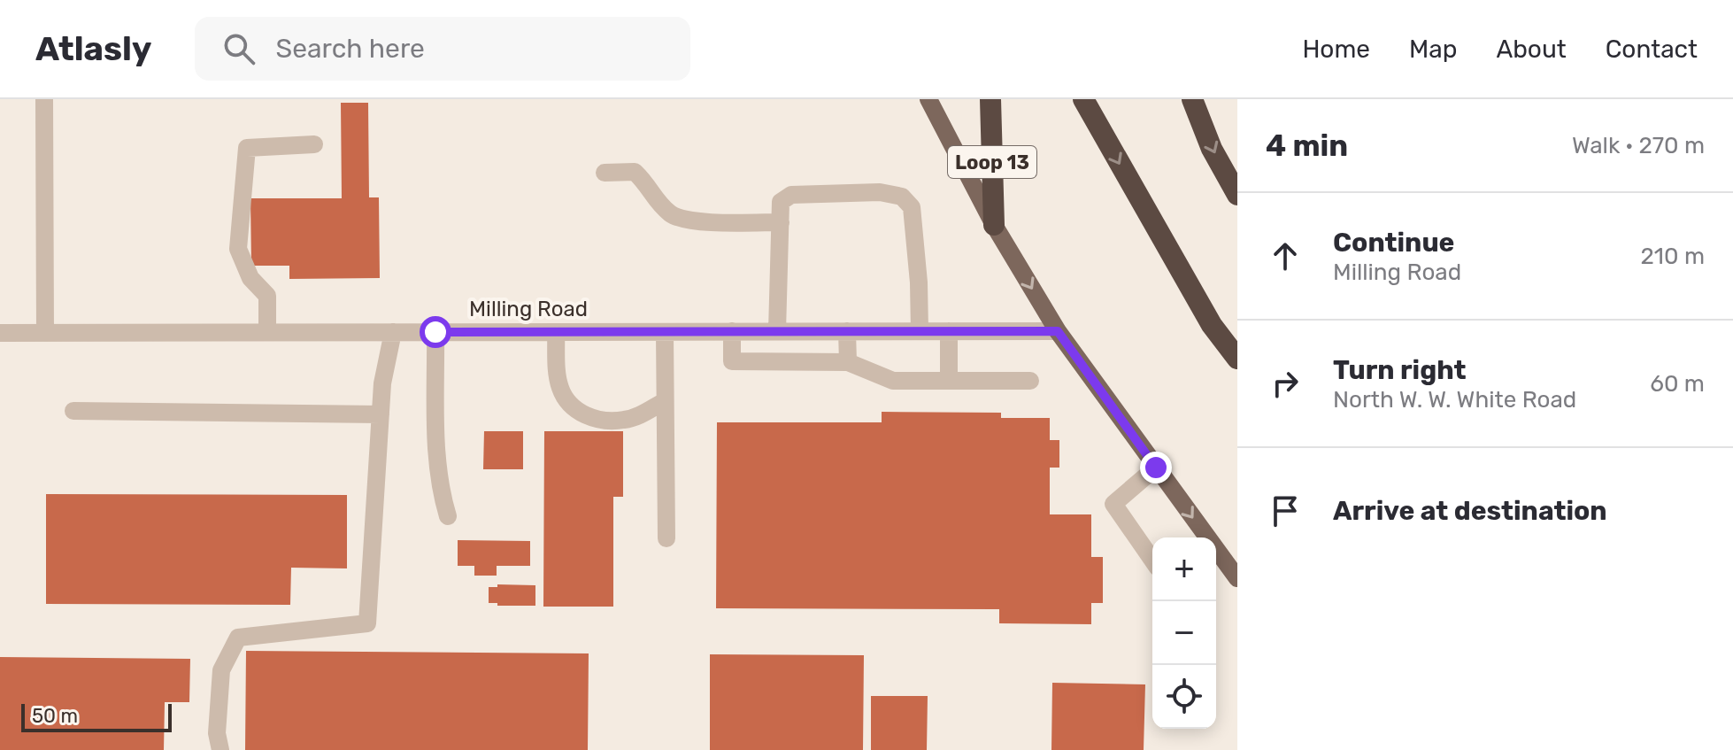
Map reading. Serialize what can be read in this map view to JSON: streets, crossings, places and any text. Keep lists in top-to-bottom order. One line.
{"streets":{"highway":["Loop 13"],"street":["Milling Road"]},"crossings":[["Loop 13","Milling Road"]],"scale_bar":"50 m","page":{"header":"Atlasly","search":"Search here","nav":["Home","Map","About","Contact"],"heading":["4 min","Walk · 270 m"],"list":[["Continue","Milling Road","210 m"],["Turn right","North W. W. White Road","60 m"],"Arrive at destination"],"map_buttons":["+","−"],"scale":"50 m"}}
